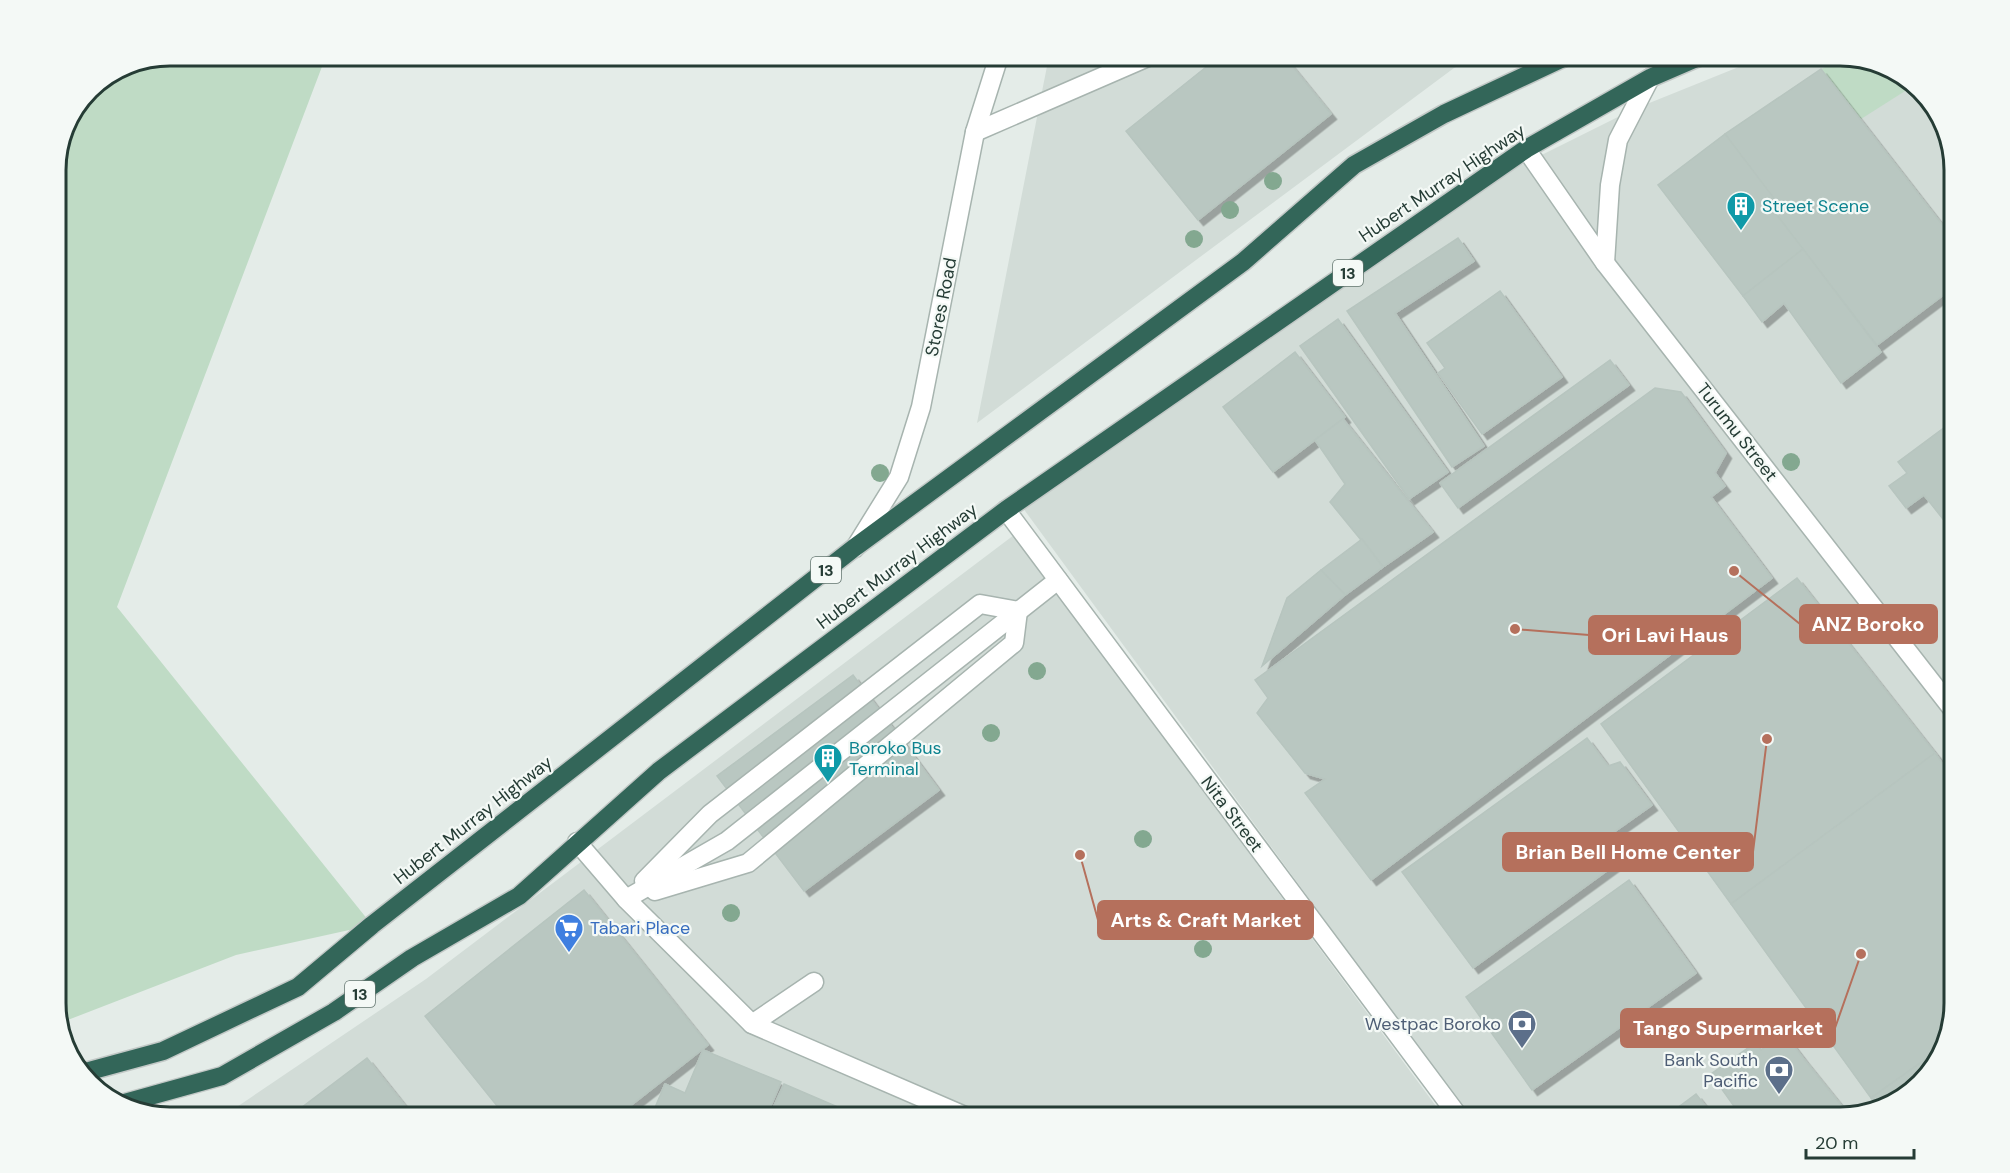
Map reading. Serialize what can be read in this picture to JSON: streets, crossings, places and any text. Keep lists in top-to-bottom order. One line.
{"streets":{"highway":["Hubert Murray Highway","13"],"street":["Stores Road","Turumu Street","Nita Street"]},"crossings":[["Hubert Murray Highway","Stores Road"],["Hubert Murray Highway","Turumu Street"],["Hubert Murray Highway","Nita Street"]],"places":{"building":["Street Scene","Boroko Bus Terminal"],"other":["ANZ Boroko","Ori Lavi Haus","Brian Bell Home Center","Arts & Craft Market","Tango Supermarket"],"supermarket":["Tabari Place"],"bank":["Westpac Boroko","Bank South Pacific"]},"scale_bar":"20 m"}
